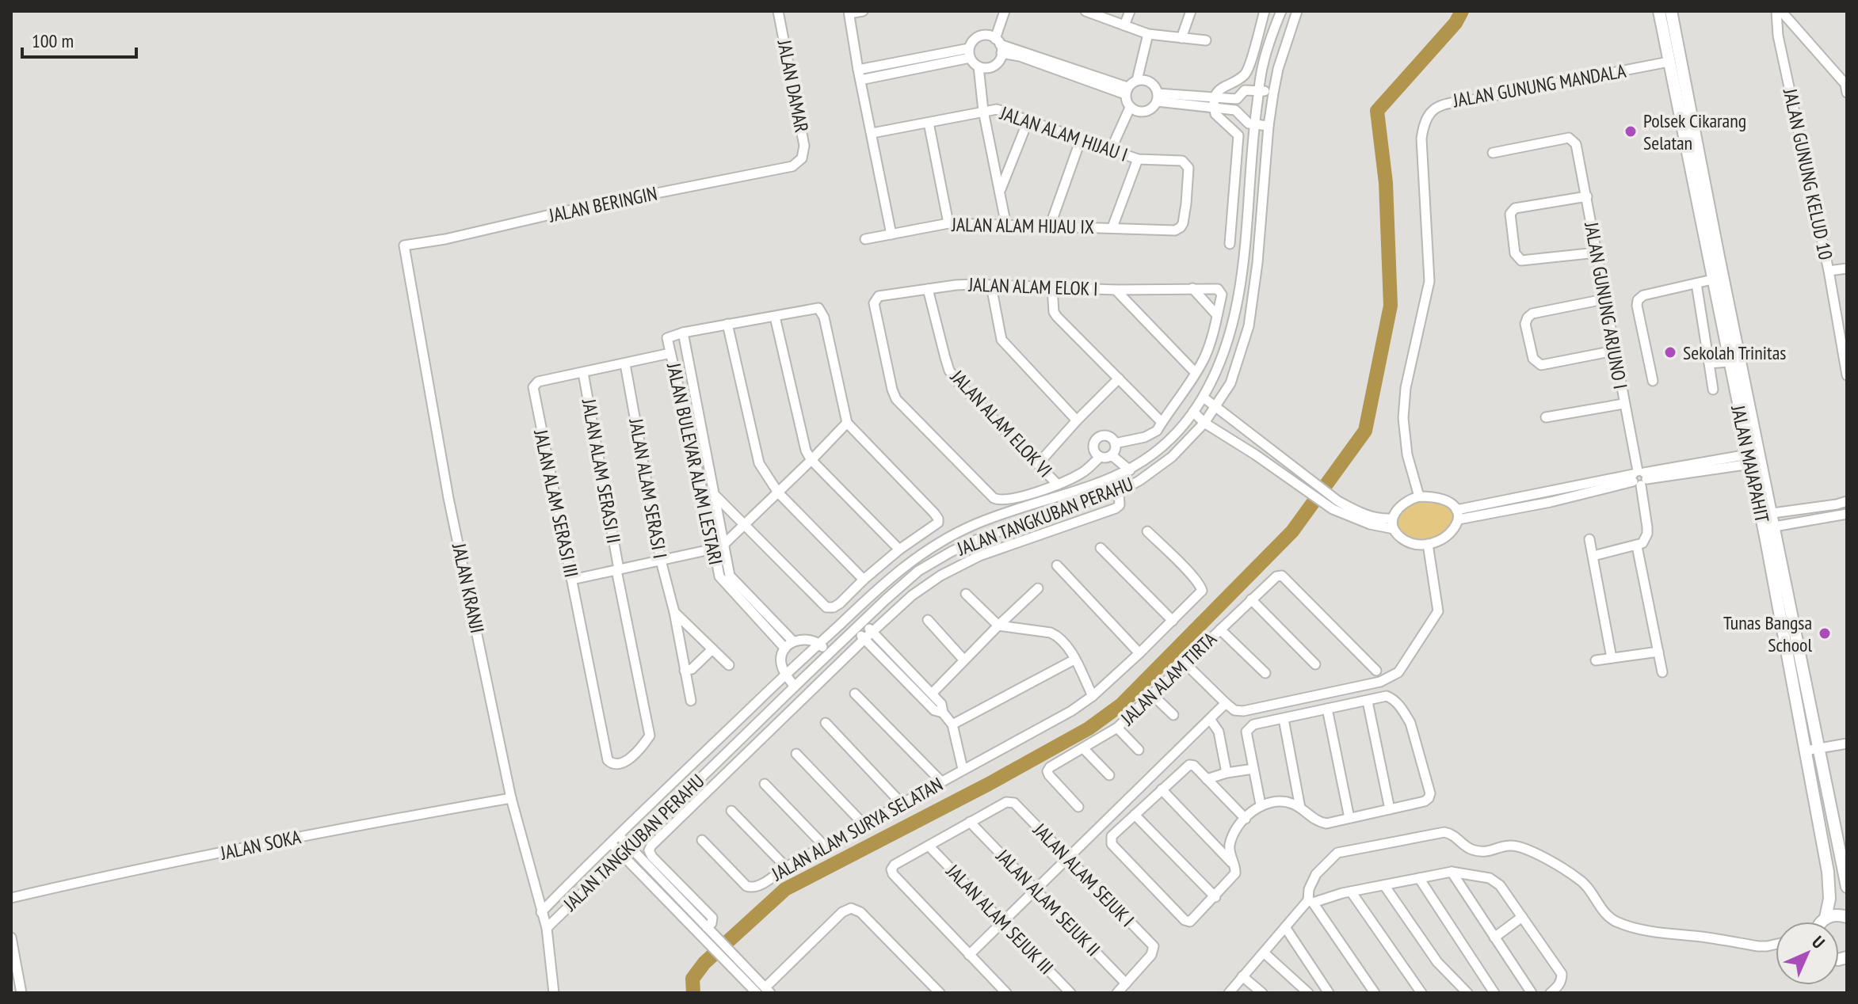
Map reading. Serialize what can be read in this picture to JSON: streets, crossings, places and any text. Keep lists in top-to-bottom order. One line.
{"streets":{"street":["JALAN GUNUNG MANDALA","JALAN DAMAR","JALAN ALAM HIJAU I","JALAN GUNUNG KELUD 10","JALAN BERINGIN","JALAN ALAM HIJAU IX","JALAN ALAM ELOK I","JALAN GUNUNG ARJUNO I","JALAN ALAM ELOK VI","JALAN BULEVAR ALAM LESTARI","JALAN MAJAPAHIT","JALAN ALAM SERASI II","JALAN ALAM SERASI I","JALAN ALAM SERASI III","JALAN TANGKUBAN PERAHU","JALAN KRANJI","JALAN ALAM TIRTA","JALAN ALAM SURYA SELATAN","JALAN SOKA","JALAN ALAM SEJUK I","JALAN ALAM SEJUK II","JALAN ALAM SEJUK III"]},"crossings":[["JALAN GUNUNG MANDALA","JALAN MAJAPAHIT"],["JALAN DAMAR","JALAN BERINGIN"],["JALAN ALAM HIJAU I","JALAN ALAM HIJAU IX"],["JALAN BERINGIN","JALAN KRANJI"],["JALAN ALAM ELOK I","JALAN ALAM ELOK VI"],["JALAN BULEVAR ALAM LESTARI","JALAN ALAM SERASI III"],["JALAN ALAM SERASI II","JALAN ALAM SERASI III"],["JALAN ALAM SERASI I","JALAN ALAM SERASI III"],["JALAN TANGKUBAN PERAHU","JALAN KRANJI"],["JALAN KRANJI","JALAN SOKA"],["JALAN ALAM SEJUK I","JALAN ALAM SEJUK II"]],"places":["Polsek Cikarang Selatan","Sekolah Trinitas","Tunas Bangsa School"],"scale_bar":"100 m","north":"top right"}
